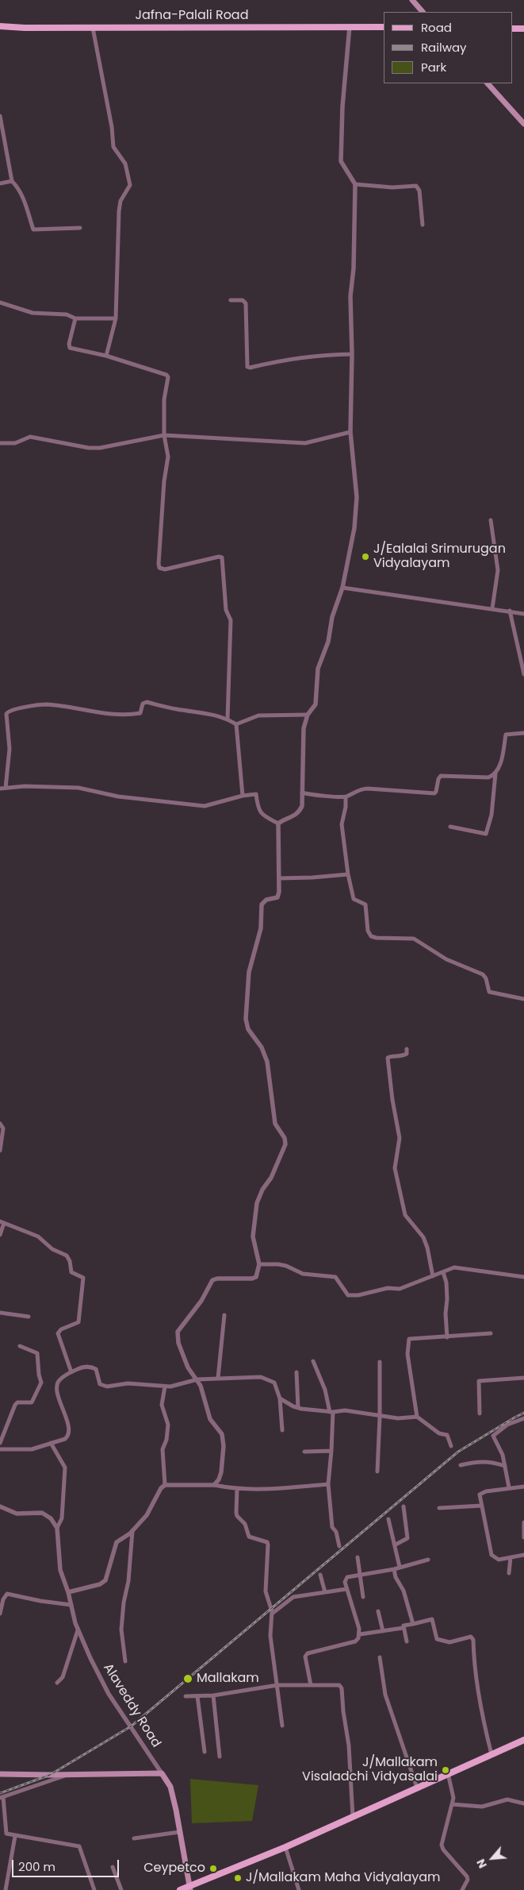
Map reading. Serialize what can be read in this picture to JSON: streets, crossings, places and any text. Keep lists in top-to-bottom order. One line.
{"streets":{"main road":["Jafna-Palali Road"],"street":["Alaveddy Road"]},"places":["J/Ealalai Srimurugan Vidyalayam","Mallakam","J/Mallakam Visaladchi Vidyasalai","Ceypetco","J/Mallakam Maha Vidyalayam"],"legend":["Road","Railway","Park"],"scale_bar":"200 m","north":"bottom left"}
